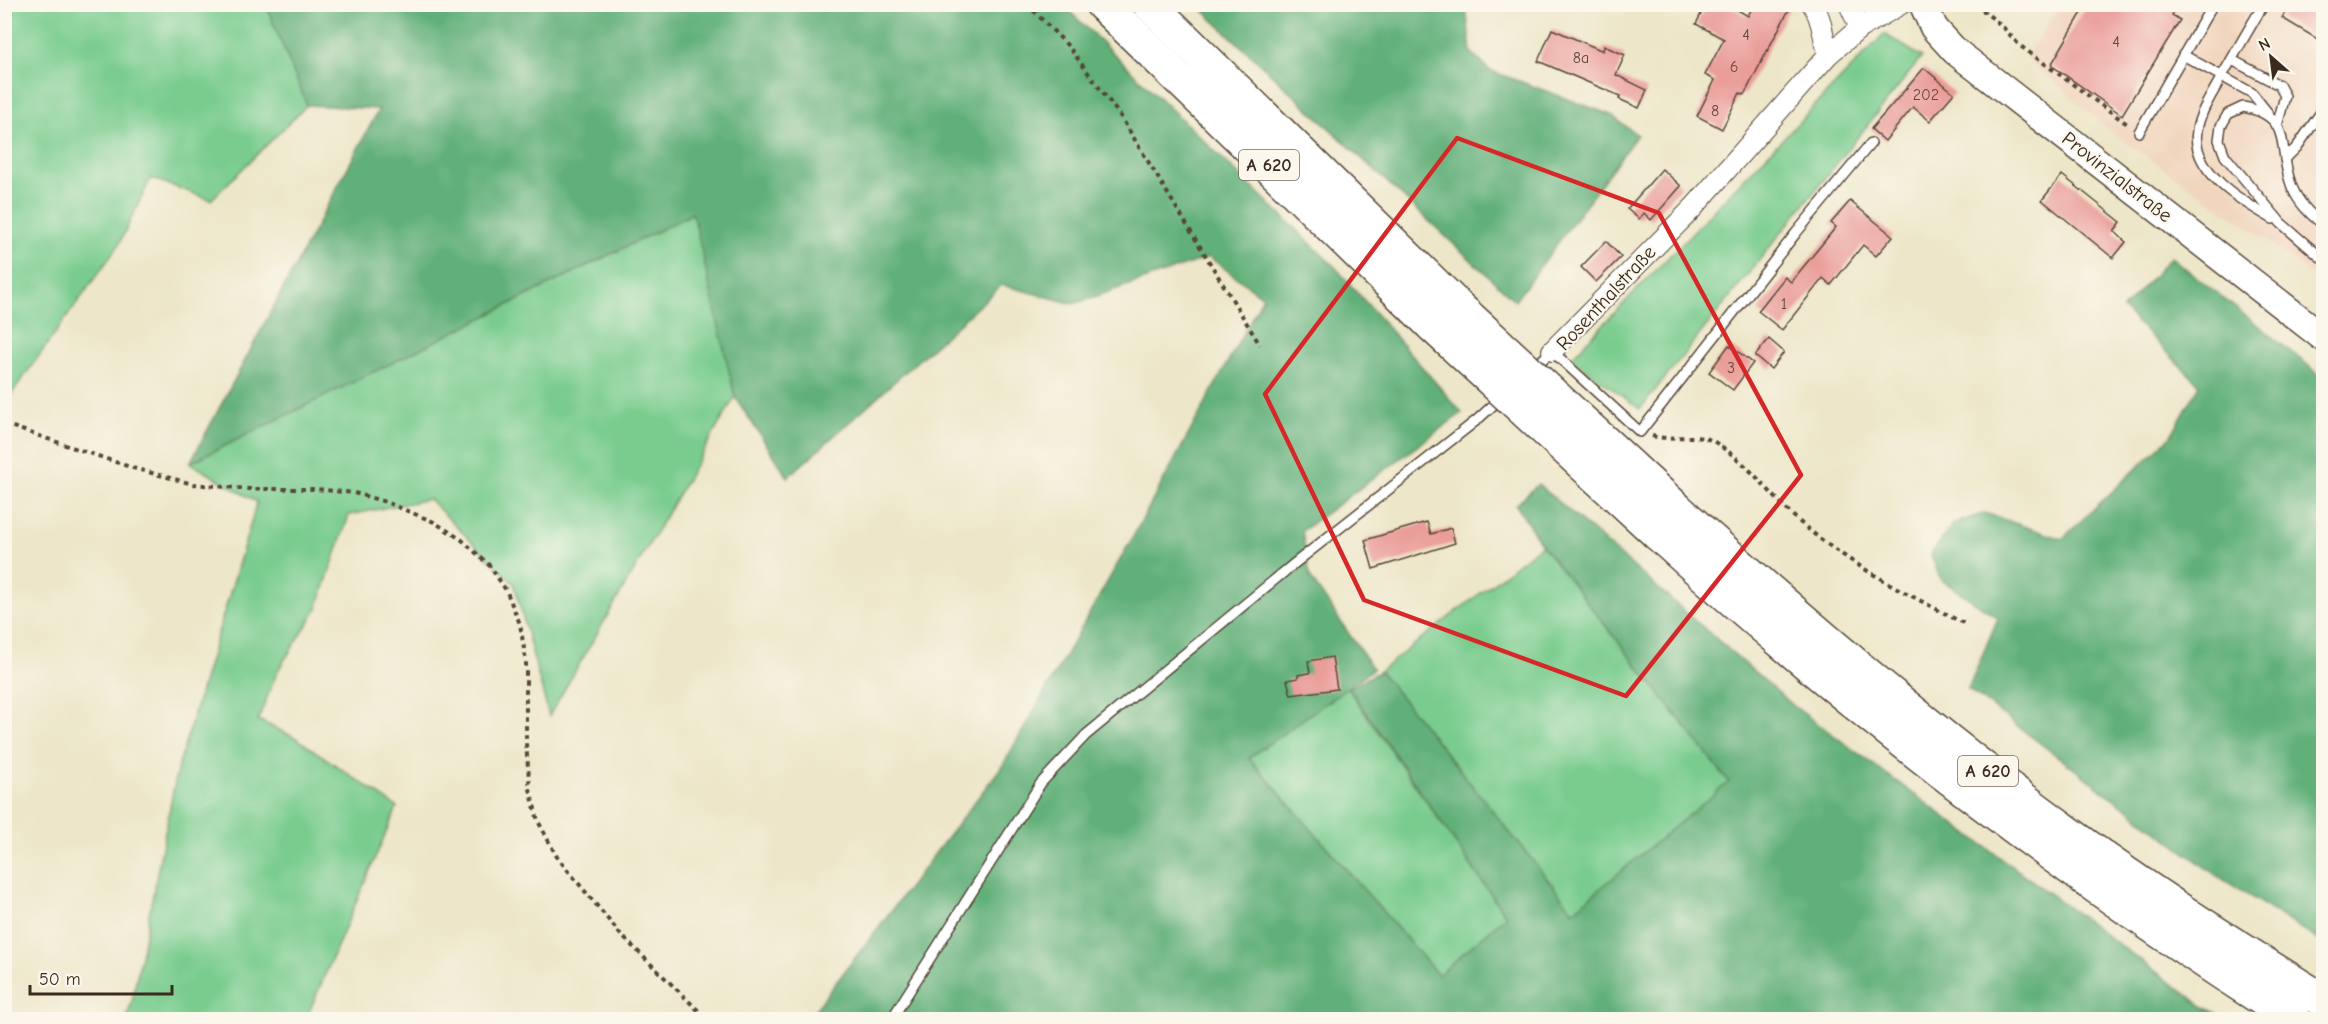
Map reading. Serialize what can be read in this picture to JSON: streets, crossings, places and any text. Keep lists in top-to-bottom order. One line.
{"streets":{"highway":["A 620"],"main road":["Provinzialstraße"],"street":["Rosenthalstraße"]},"house_numbers":["4","4","8a","6","202","8","1","3"],"scale_bar":"50 m","north":"top left"}
